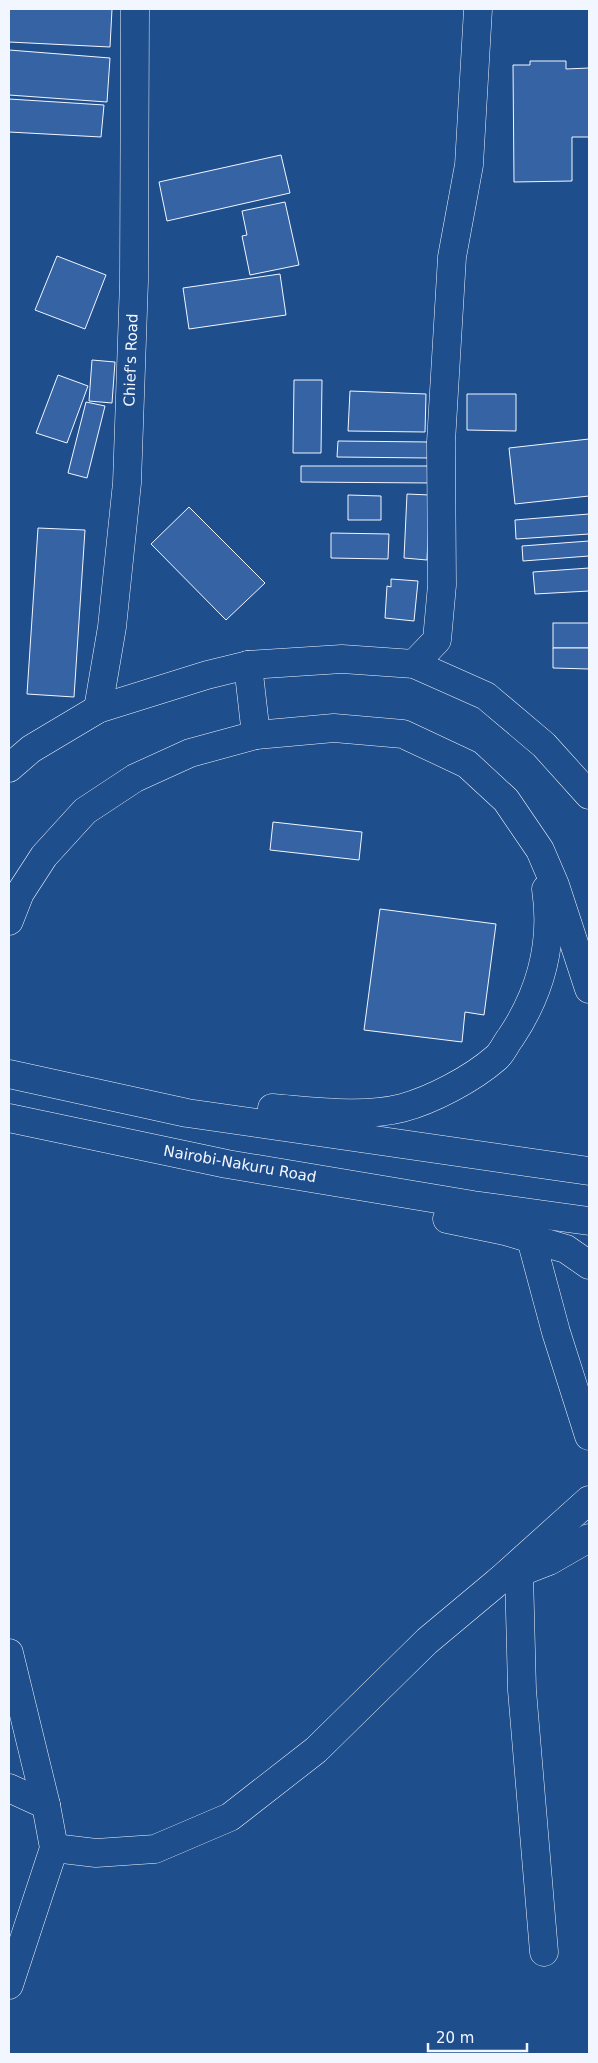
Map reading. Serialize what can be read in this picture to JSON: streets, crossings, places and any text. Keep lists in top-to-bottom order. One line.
{"streets":{"main road":["Chief's Road","Nairobi-Nakuru Road"]},"scale_bar":"20 m"}
